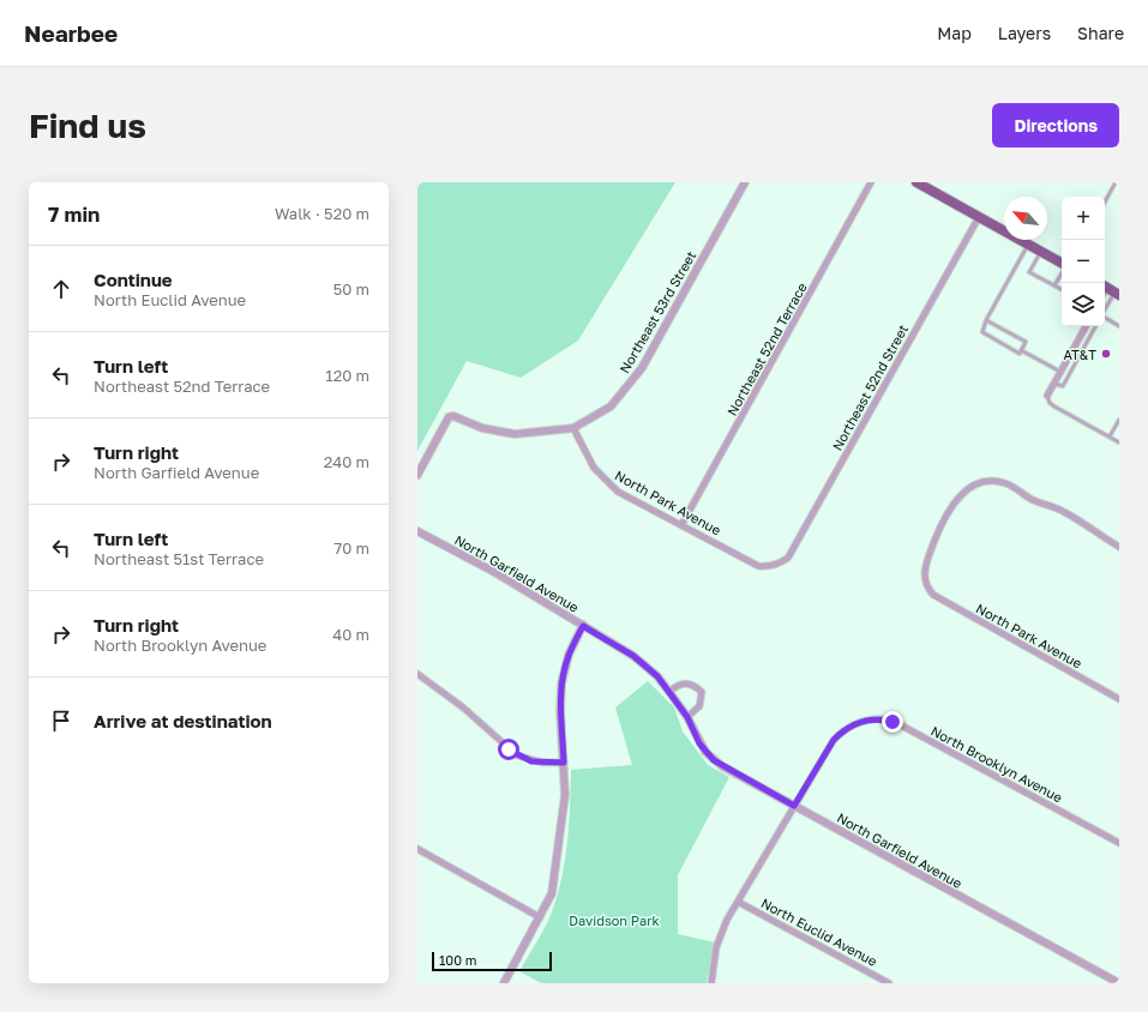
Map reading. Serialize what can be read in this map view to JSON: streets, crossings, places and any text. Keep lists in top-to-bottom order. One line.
{"streets":{"street":["Northeast 53rd Street","Northeast 52nd Terrace","Northeast 52nd Street","North Park Avenue","North Garfield Avenue","North Brooklyn Avenue","North Euclid Avenue"]},"crossings":[["Northeast 53rd Street","North Park Avenue"],["Northeast 52nd Terrace","North Park Avenue"],["Northeast 52nd Street","North Park Avenue"],["North Garfield Avenue","North Brooklyn Avenue"]],"parks":["Davidson Park"],"places":["AT&T"],"scale_bar":"100 m","north":"top left","page":{"header":"Nearbee","nav":["Map","Layers","Share"],"buttons":"Directions","title":"Find us","heading":["7 min","Walk · 520 m"],"map_buttons":["+","−"],"list":[["Continue","North Euclid Avenue","50 m"],["Turn left","Northeast 52nd Terrace","120 m"],["Turn right","North Garfield Avenue","240 m"],["Turn left","Northeast 51st Terrace","70 m"],["Turn right","North Brooklyn Avenue","40 m"],"Arrive at destination"],"scale":"100 m"}}
